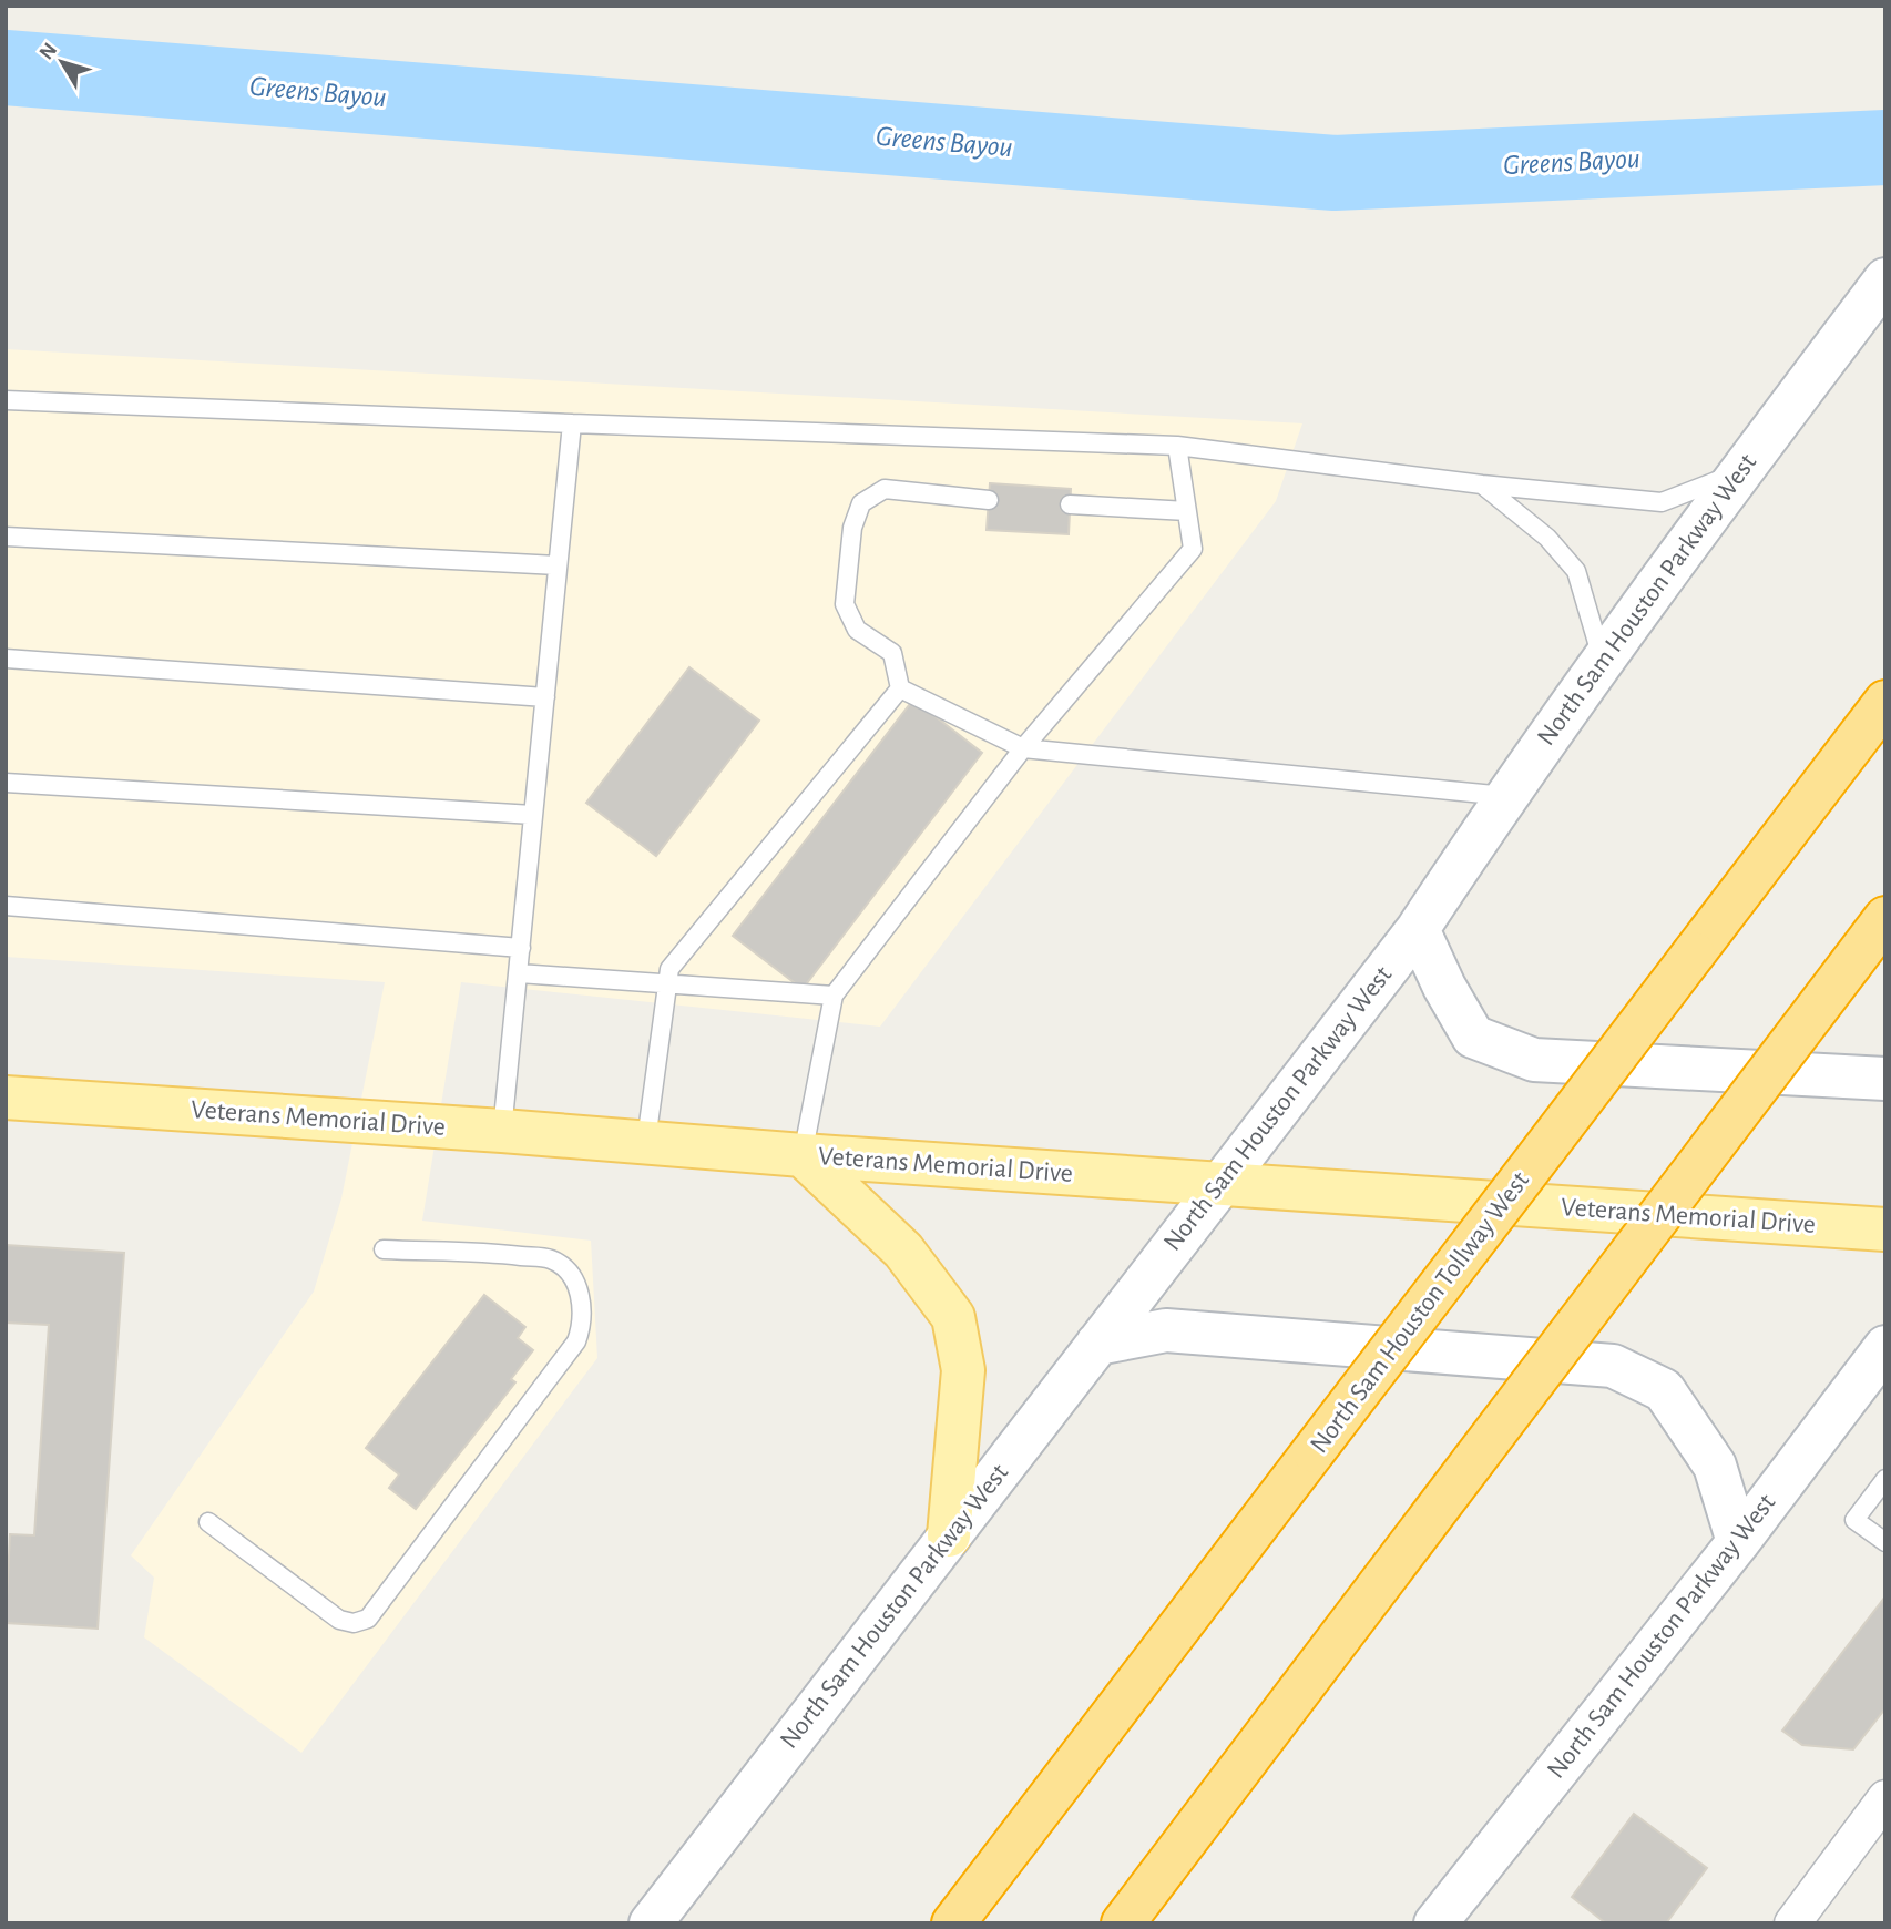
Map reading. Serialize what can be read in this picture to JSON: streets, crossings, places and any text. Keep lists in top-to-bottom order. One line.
{"streets":{"highway":["North Sam Houston Tollway West"],"main road":["North Sam Houston Parkway West","Veterans Memorial Drive"]},"crossings":[["North Sam Houston Parkway West","Veterans Memorial Drive"]],"water":["Greens Bayou"],"north":"top left"}
